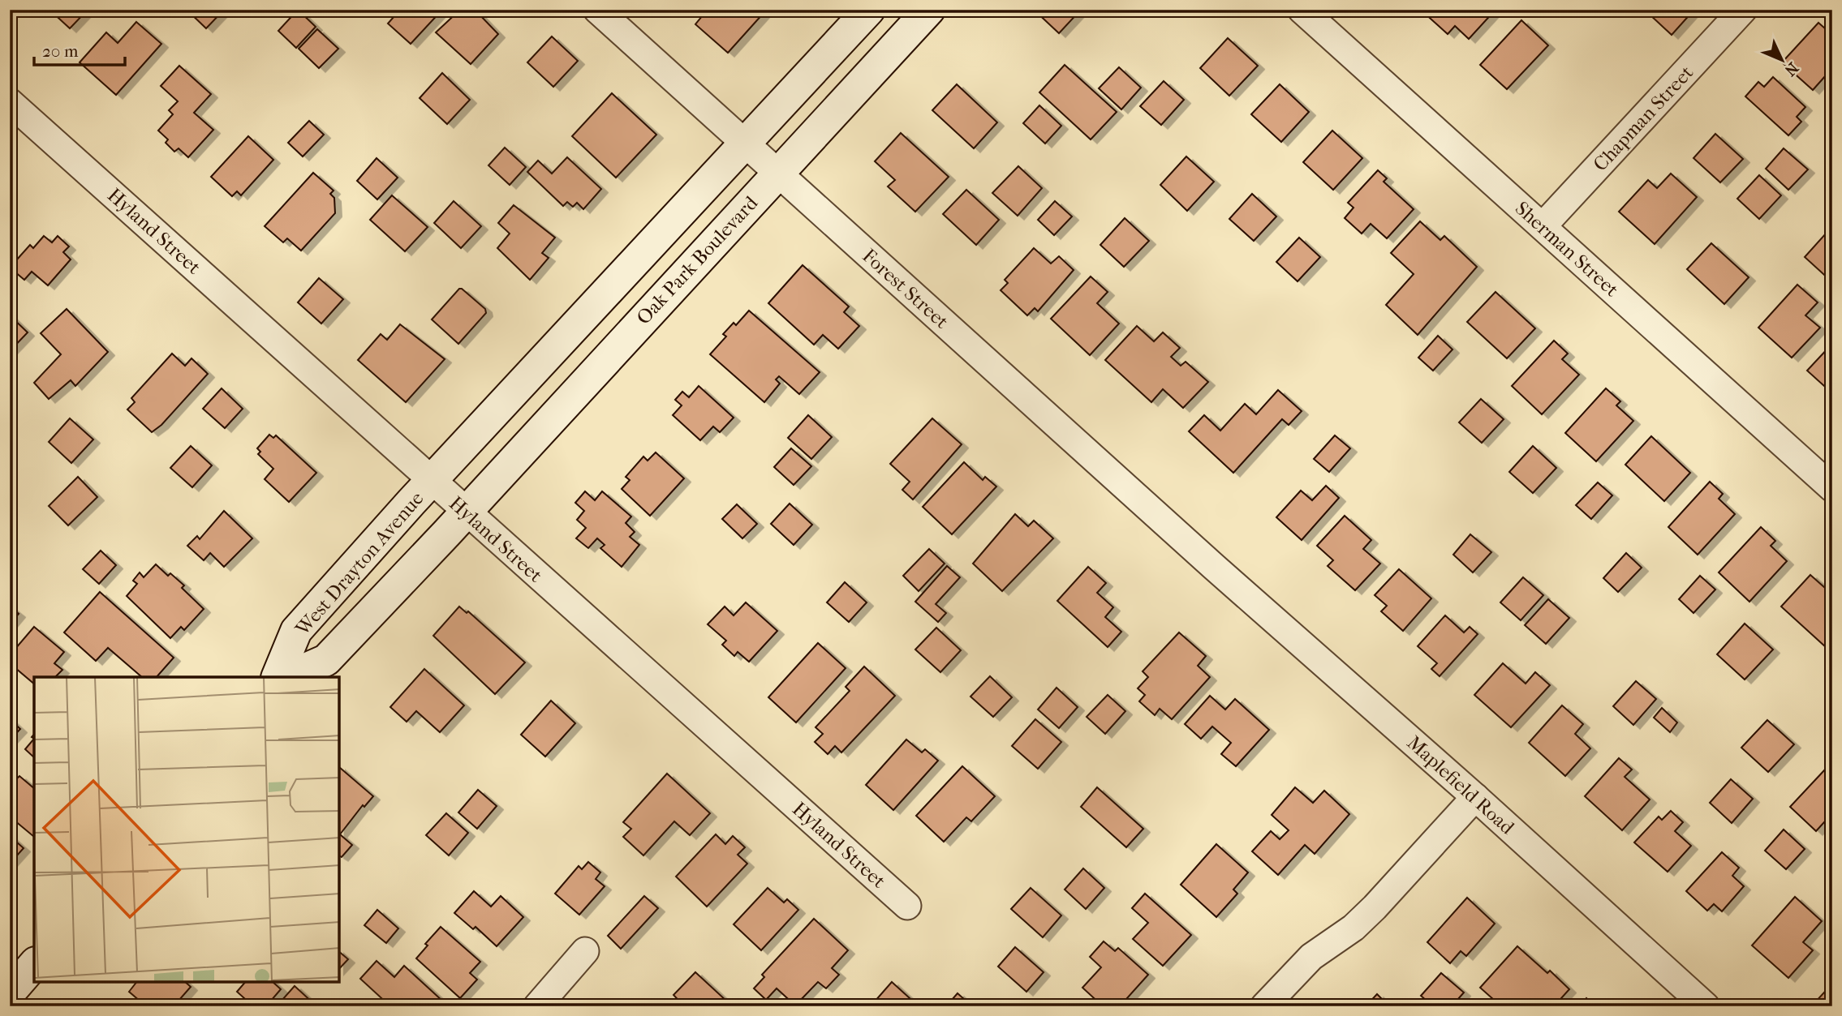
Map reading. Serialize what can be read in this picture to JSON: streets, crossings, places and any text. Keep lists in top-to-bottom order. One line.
{"streets":{"street":["Chapman Street","Hyland Street","Sherman Street","Oak Park Boulevard","Forest Street","West Drayton Avenue","Maplefield Road"]},"crossings":[["Chapman Street","Sherman Street"],["Hyland Street","Oak Park Boulevard"],["Hyland Street","West Drayton Avenue"],["Oak Park Boulevard","Forest Street"],["Oak Park Boulevard","West Drayton Avenue"],["Forest Street","Maplefield Road"]],"scale_bar":"20 m","north":"bottom right"}
